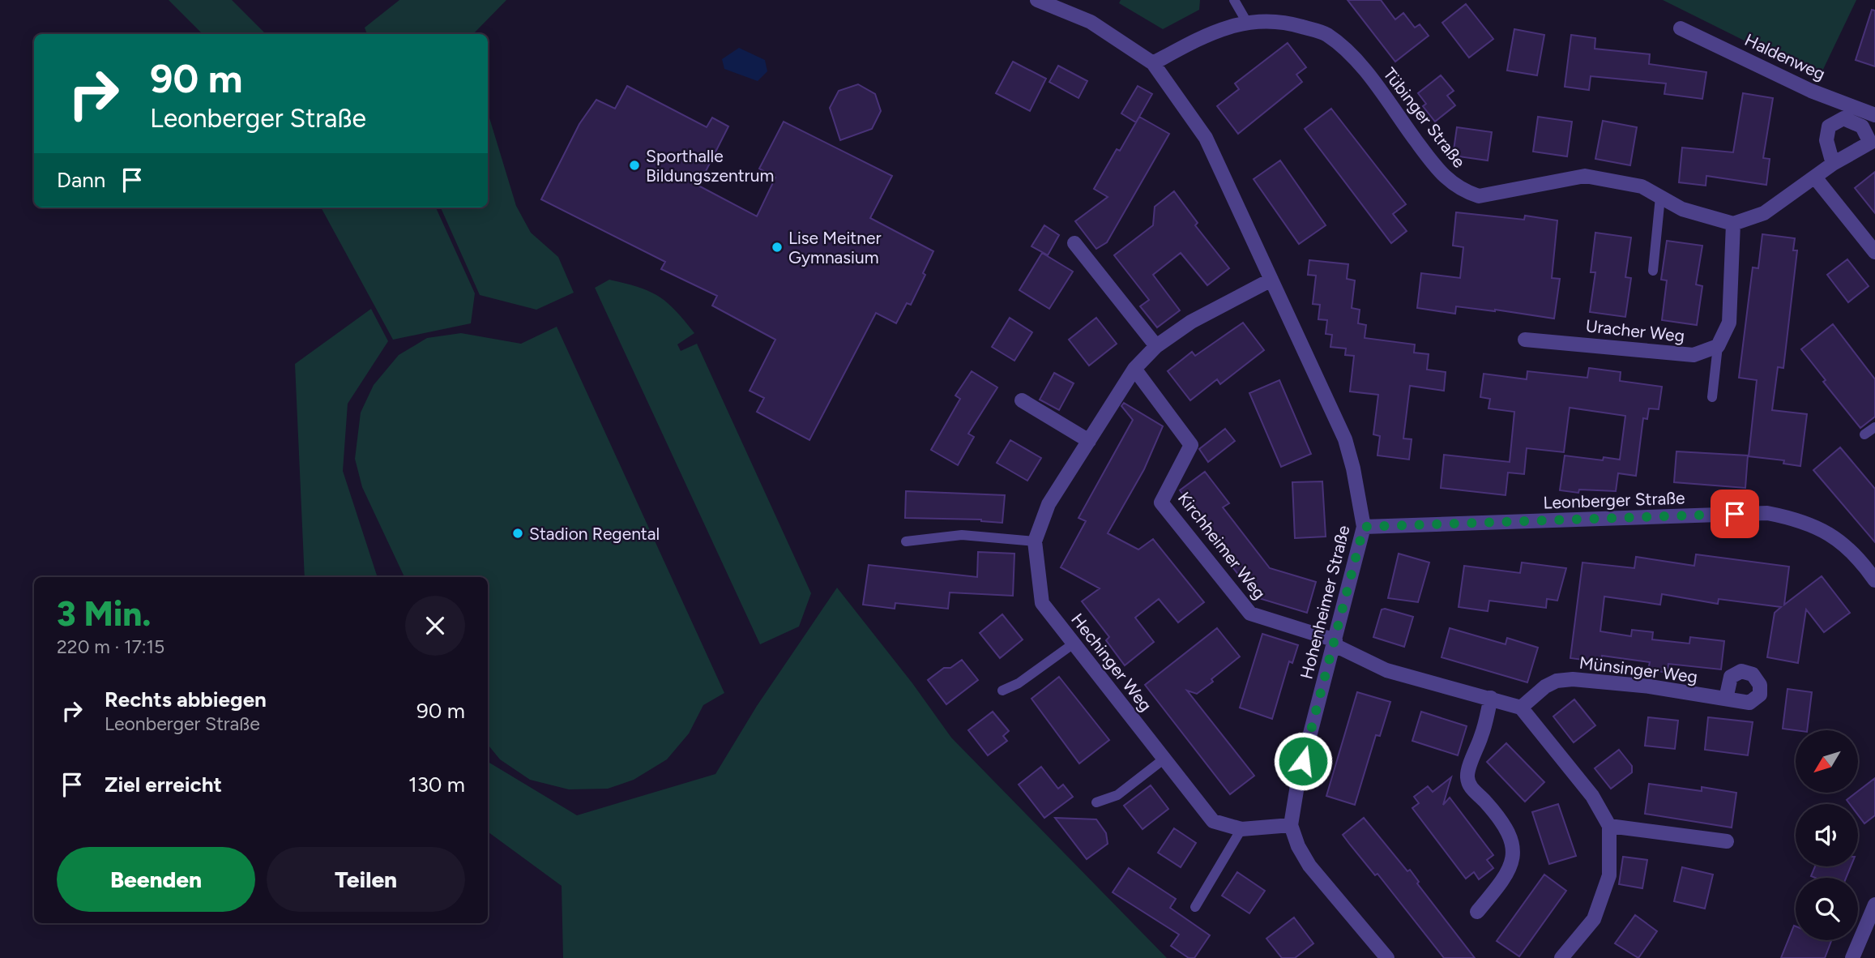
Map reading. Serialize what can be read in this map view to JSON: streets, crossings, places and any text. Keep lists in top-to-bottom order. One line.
{"streets":{"street":["Haldenweg","Tübinger Straße","Uracher Weg","Leonberger Straße","Kirchheimer Weg","Hohenheimer Straße","Hechinger Weg","Münsinger Weg"]},"crossings":[["Tübinger Straße","Hohenheimer Straße"],["Leonberger Straße","Hohenheimer Straße"],["Kirchheimer Weg","Hohenheimer Straße"],["Kirchheimer Weg","Hechinger Weg"],["Hohenheimer Straße","Hechinger Weg"]],"places":["Sporthalle Bildungszentrum","Lise Meitner Gymnasium","Stadion Regental"],"north":"bottom left","page":{"turn":["90 m","Leonberger Straße"],"then":"Dann","heading":["3 Min.","220 m · 17:15"],"list":[{"name":"Rechts abbiegen","note":"Leonberger Straße","value":"90 m"},{"name":"Ziel erreicht","value":"130 m"}],"buttons":["Beenden","Teilen"]}}
